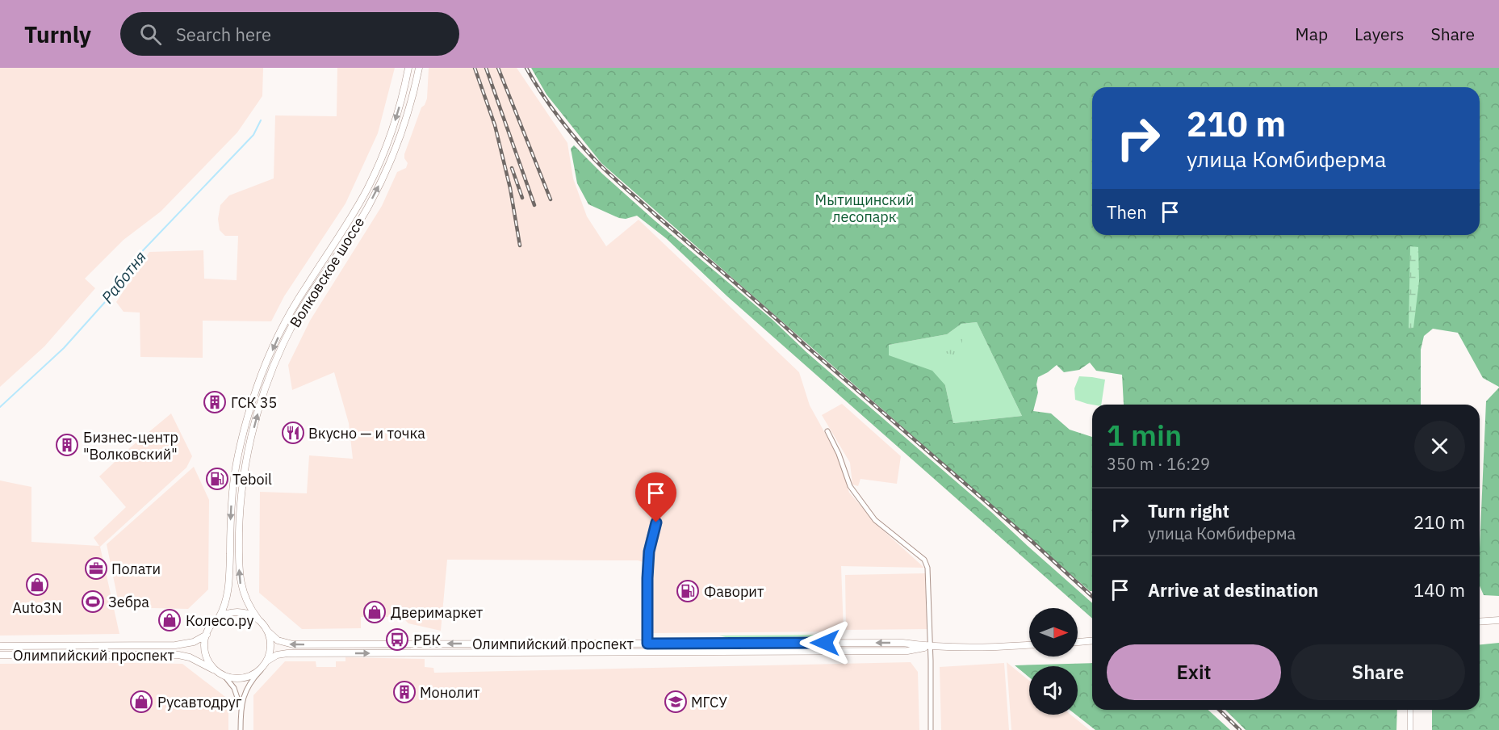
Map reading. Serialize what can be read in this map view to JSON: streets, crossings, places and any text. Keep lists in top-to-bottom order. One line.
{"streets":{"main road":["Волковское шоссе","Олимпийский проспект"]},"crossings":[["Волковское шоссе","Олимпийский проспект"]],"water":["Работня"],"parks":["Мытищинский лесопарк"],"places":{"building":["ГСК 35","Бизнес-центр \"Волковский\"","Монолит"],"restaurant":["Вкусно — и точка"],"fuel station":["Teboil","Фаворит"],"office":["Полати"],"shop":["Auto3N","Дверимаркет","Колесо.ру","Русавтодруг"],"sports":["Зебра"],"bus stop":["РБК"],"school or university":["МГСУ"]},"north":"right","page":{"header":"Turnly","search":"Search here","nav":["Map","Layers","Share"],"turn":["210 m","улица Комбиферма"],"then":"Then","heading":["1 min","350 m · 16:29"],"list":[{"name":"Turn right","note":"улица Комбиферма","value":"210 m"},{"name":"Arrive at destination","value":"140 m"}],"buttons":["Exit","Share"]}}
